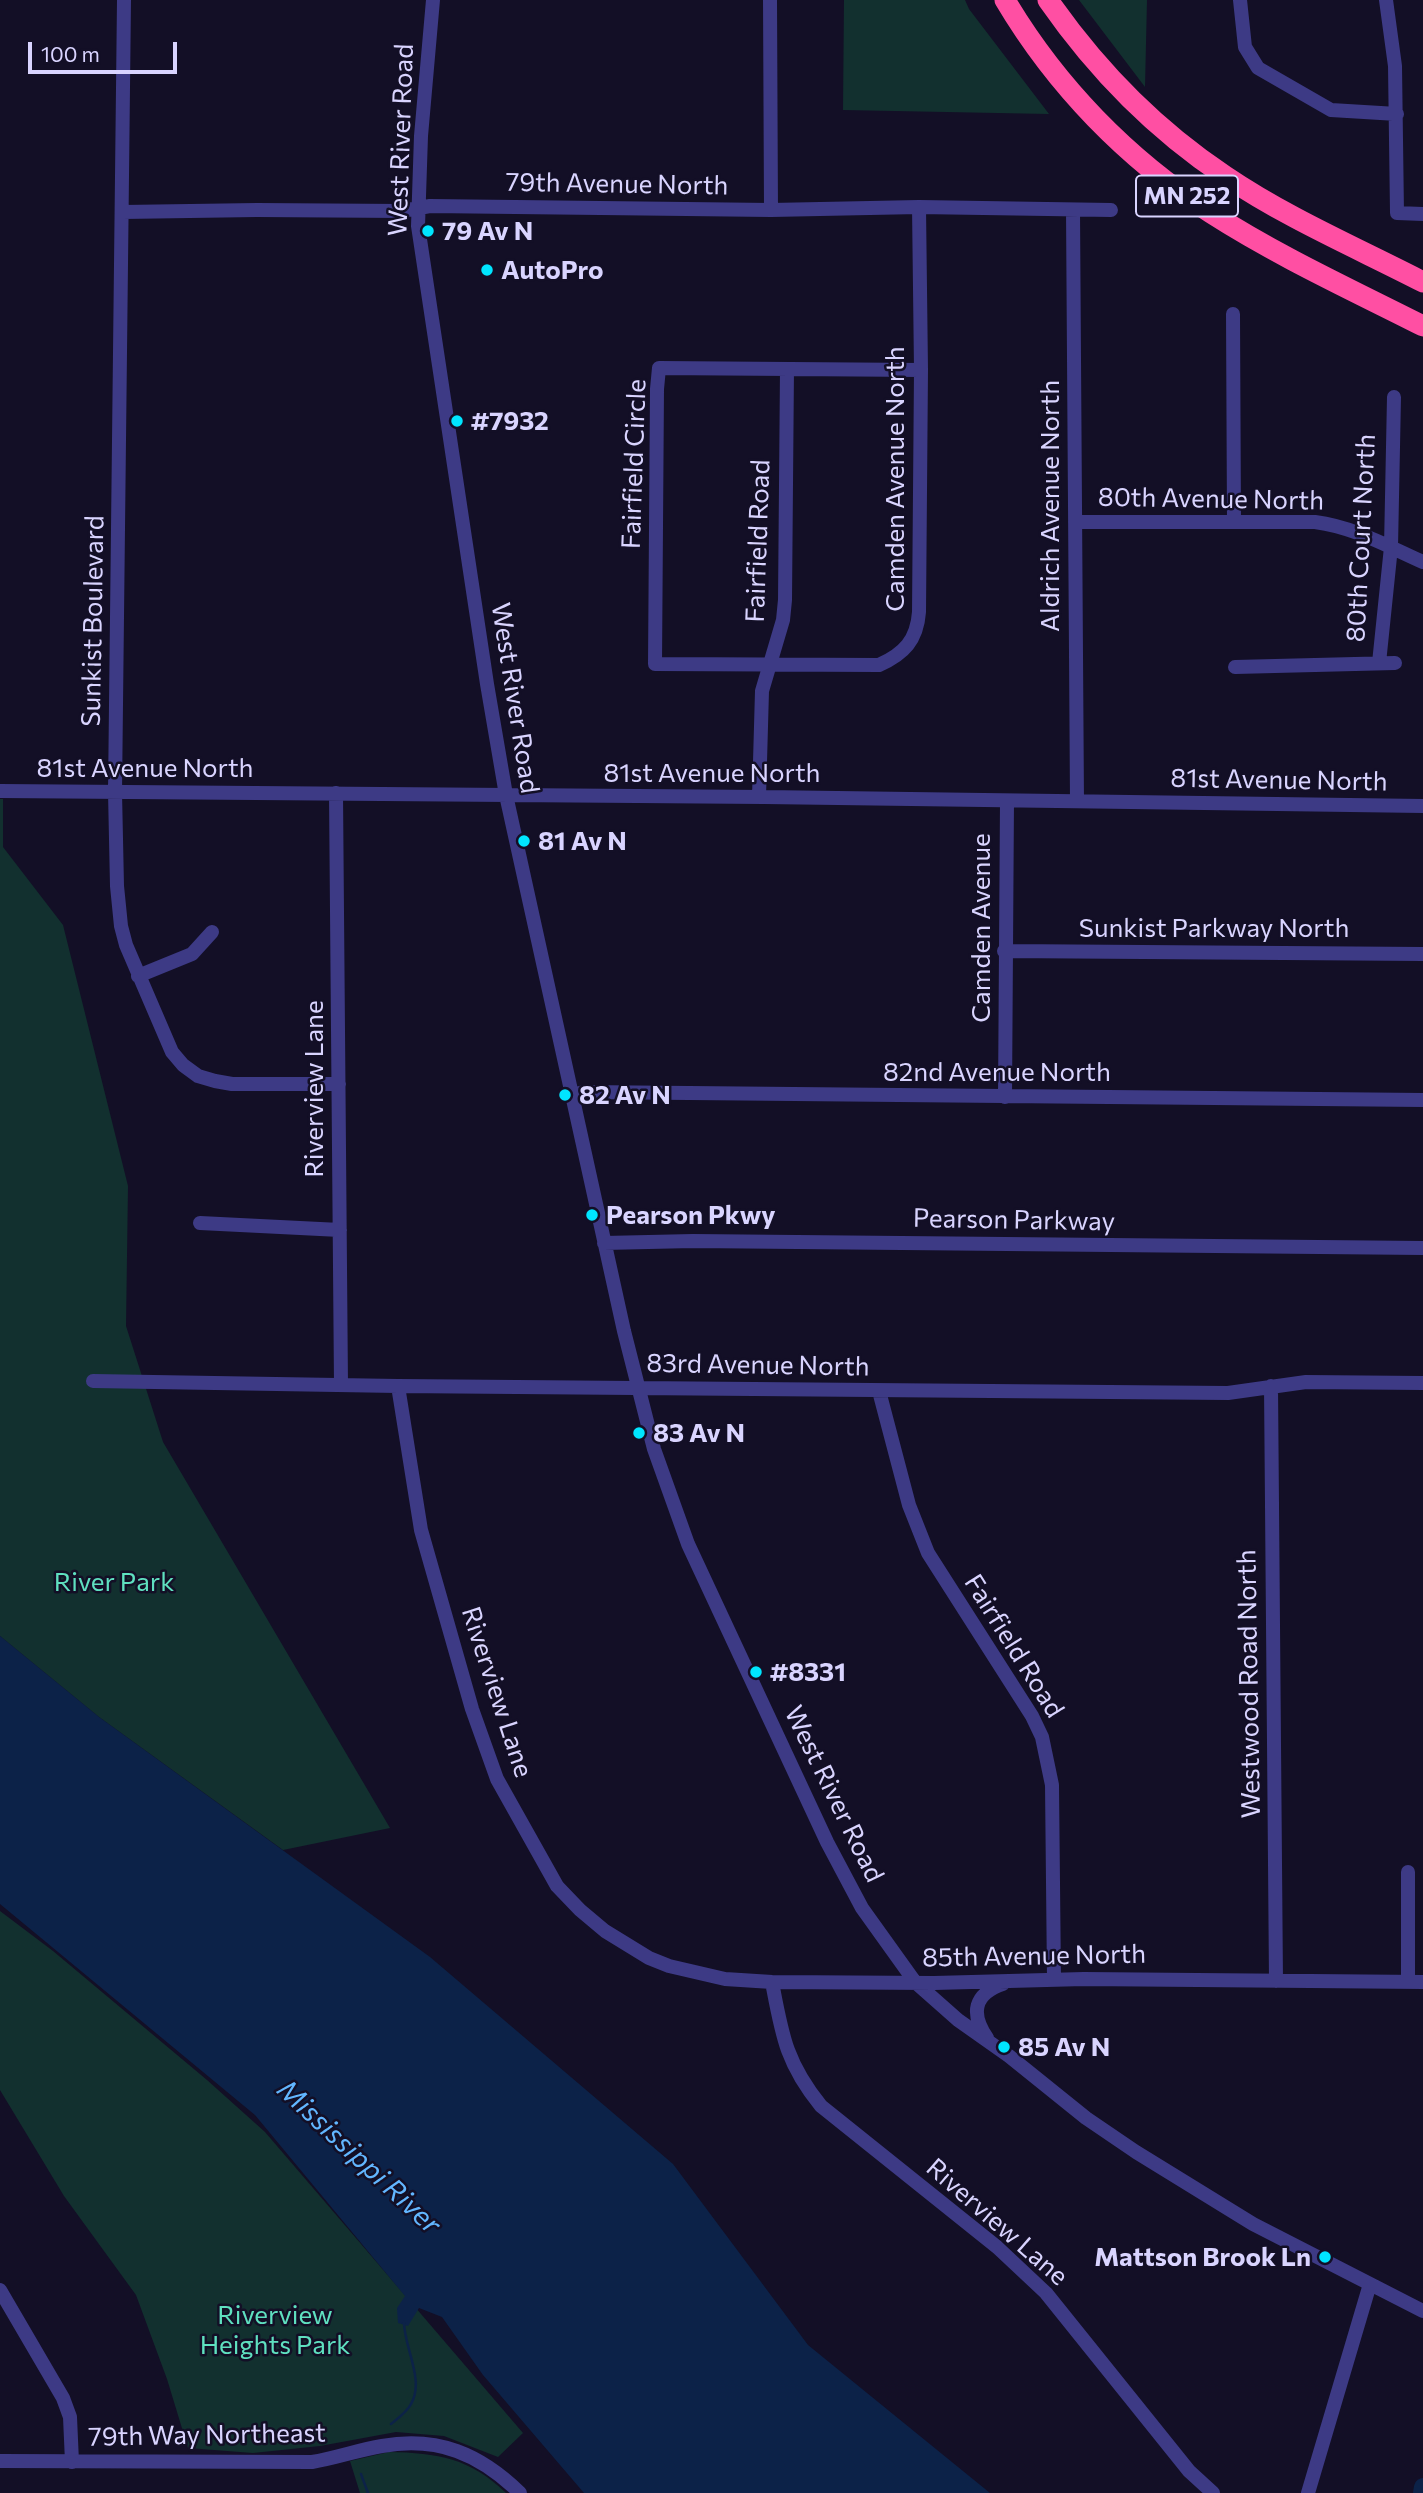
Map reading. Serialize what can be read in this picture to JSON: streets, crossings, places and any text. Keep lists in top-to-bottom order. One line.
{"streets":{"highway":["MN 252"],"street":["West River Road","79th Avenue North","Fairfield Circle","Camden Avenue North","80th Avenue North","Aldrich Avenue North","80th Court North","Fairfield Road","Sunkist Boulevard","81st Avenue North","Camden Avenue","Sunkist Parkway North","82nd Avenue North","Riverview Lane","Pearson Parkway","83rd Avenue North","Westwood Road North","85th Avenue North","79th Way Northeast"]},"crossings":[["West River Road","79th Avenue North"],["West River Road","81st Avenue North"],["West River Road","82nd Avenue North"],["West River Road","Pearson Parkway"],["West River Road","83rd Avenue North"],["West River Road","85th Avenue North"],["79th Avenue North","Camden Avenue North"],["79th Avenue North","Aldrich Avenue North"],["79th Avenue North","Sunkist Boulevard"],["Fairfield Circle","Camden Avenue North"],["Fairfield Circle","Fairfield Road"],["Camden Avenue North","Fairfield Road"],["80th Avenue North","Aldrich Avenue North"],["80th Avenue North","80th Court North"],["Aldrich Avenue North","81st Avenue North"],["Fairfield Road","81st Avenue North"],["Fairfield Road","83rd Avenue North"],["Fairfield Road","85th Avenue North"],["Sunkist Boulevard","81st Avenue North"],["Sunkist Boulevard","Riverview Lane"],["81st Avenue North","Camden Avenue"],["81st Avenue North","Riverview Lane"],["Camden Avenue","Sunkist Parkway North"],["Camden Avenue","82nd Avenue North"],["Riverview Lane","83rd Avenue North"],["Riverview Lane","85th Avenue North"],["83rd Avenue North","Westwood Road North"],["Westwood Road North","85th Avenue North"]],"water":["Mississippi River"],"parks":["River Park","Riverview Heights Park"],"places":["79 Av N","AutoPro","#7932","81 Av N","82 Av N","Pearson Pkwy","83 Av N","#8331","85 Av N","Mattson Brook Ln"],"scale_bar":"100 m"}
